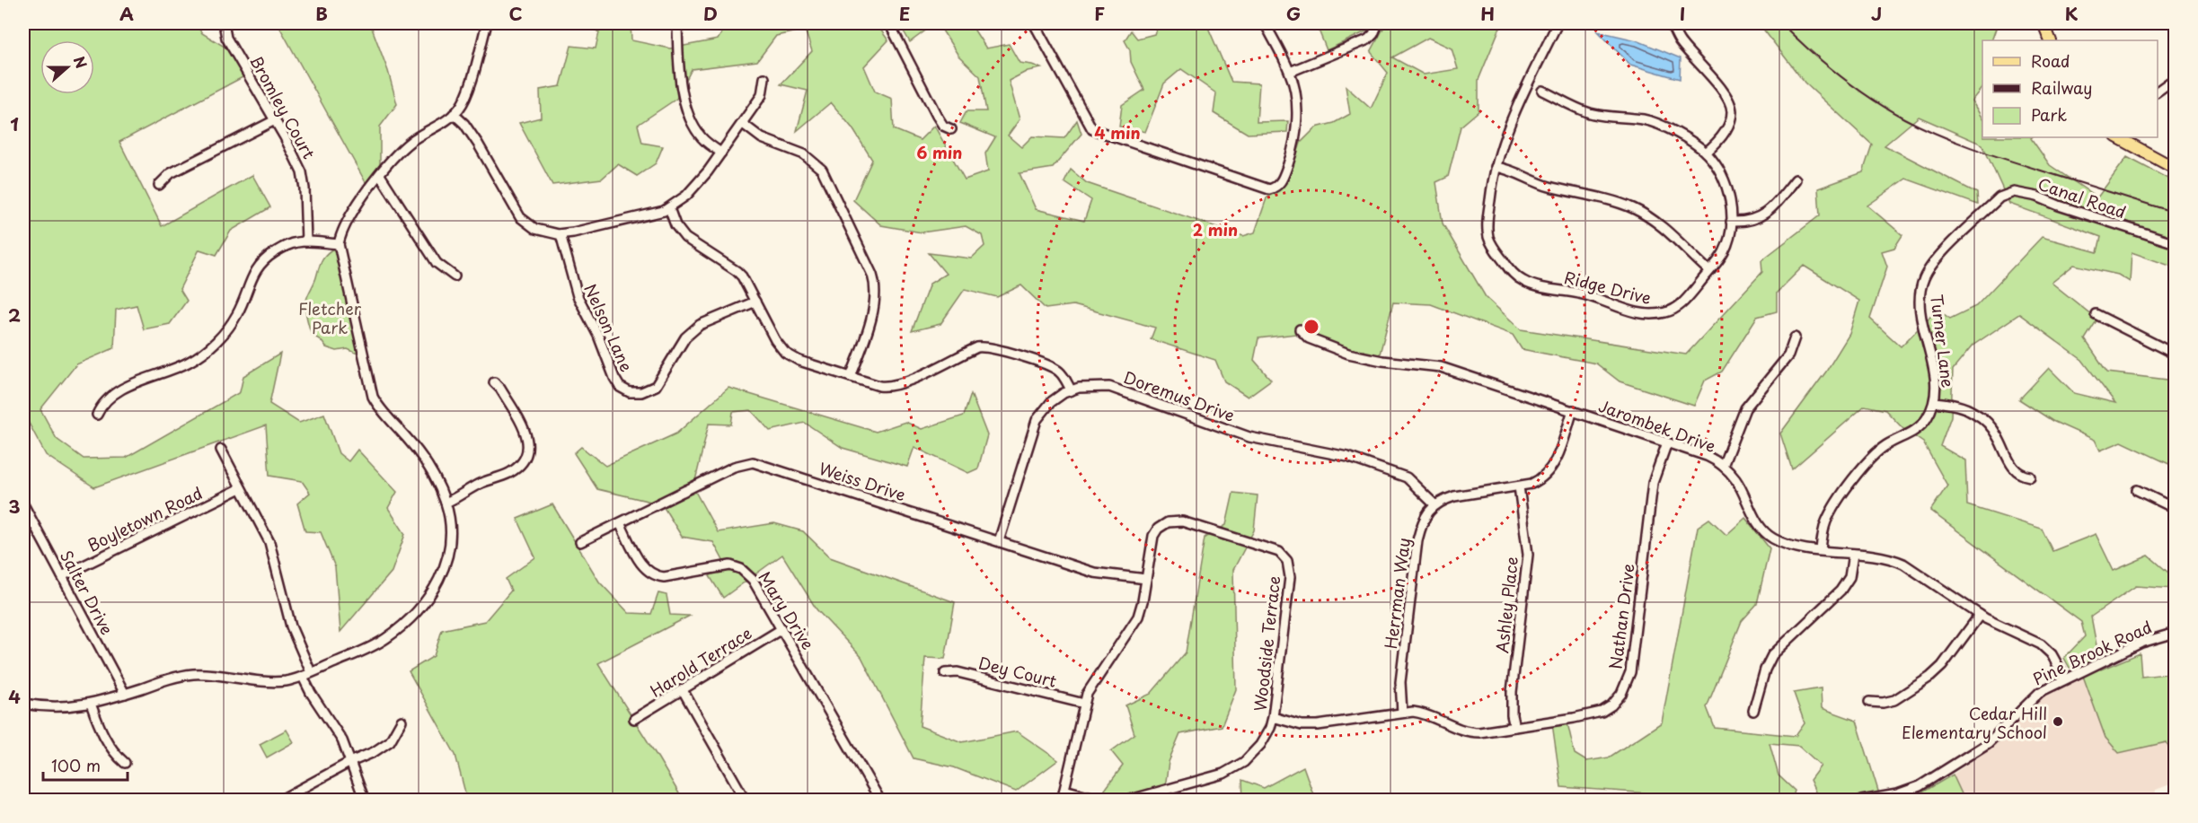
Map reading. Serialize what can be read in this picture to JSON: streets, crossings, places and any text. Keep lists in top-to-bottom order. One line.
{"streets":{"street":["Bromley Court","Canal Road","Ridge Drive","Nelson Lane","Turner Lane","Doremus Drive","Jarombek Drive","Weiss Drive","Boyletown Road","Salter Drive","Herrman Way","Ashley Place","Mary Drive","Nathan Drive","Woodside Terrace","Pine Brook Road","Harold Terrace","Dey Court"]},"crossings":[["Canal Road","Turner Lane"],["Turner Lane","Jarombek Drive"],["Doremus Drive","Weiss Drive"],["Doremus Drive","Herrman Way"],["Jarombek Drive","Nathan Drive"],["Jarombek Drive","Pine Brook Road"],["Weiss Drive","Mary Drive"],["Weiss Drive","Woodside Terrace"],["Boyletown Road","Salter Drive"],["Herrman Way","Nathan Drive"],["Ashley Place","Nathan Drive"],["Mary Drive","Harold Terrace"],["Woodside Terrace","Dey Court"]],"parks":["Fletcher Park"],"places":["Cedar Hill Elementary School"],"legend":["Road","Railway","Park"],"scale_bar":"100 m","north":"right","grid":{"columns":["A","B","C","D","E","F","G","H","I","J","K"],"rows":["1","2","3","4"]},"rings":["4 min","6 min","2 min"]}
